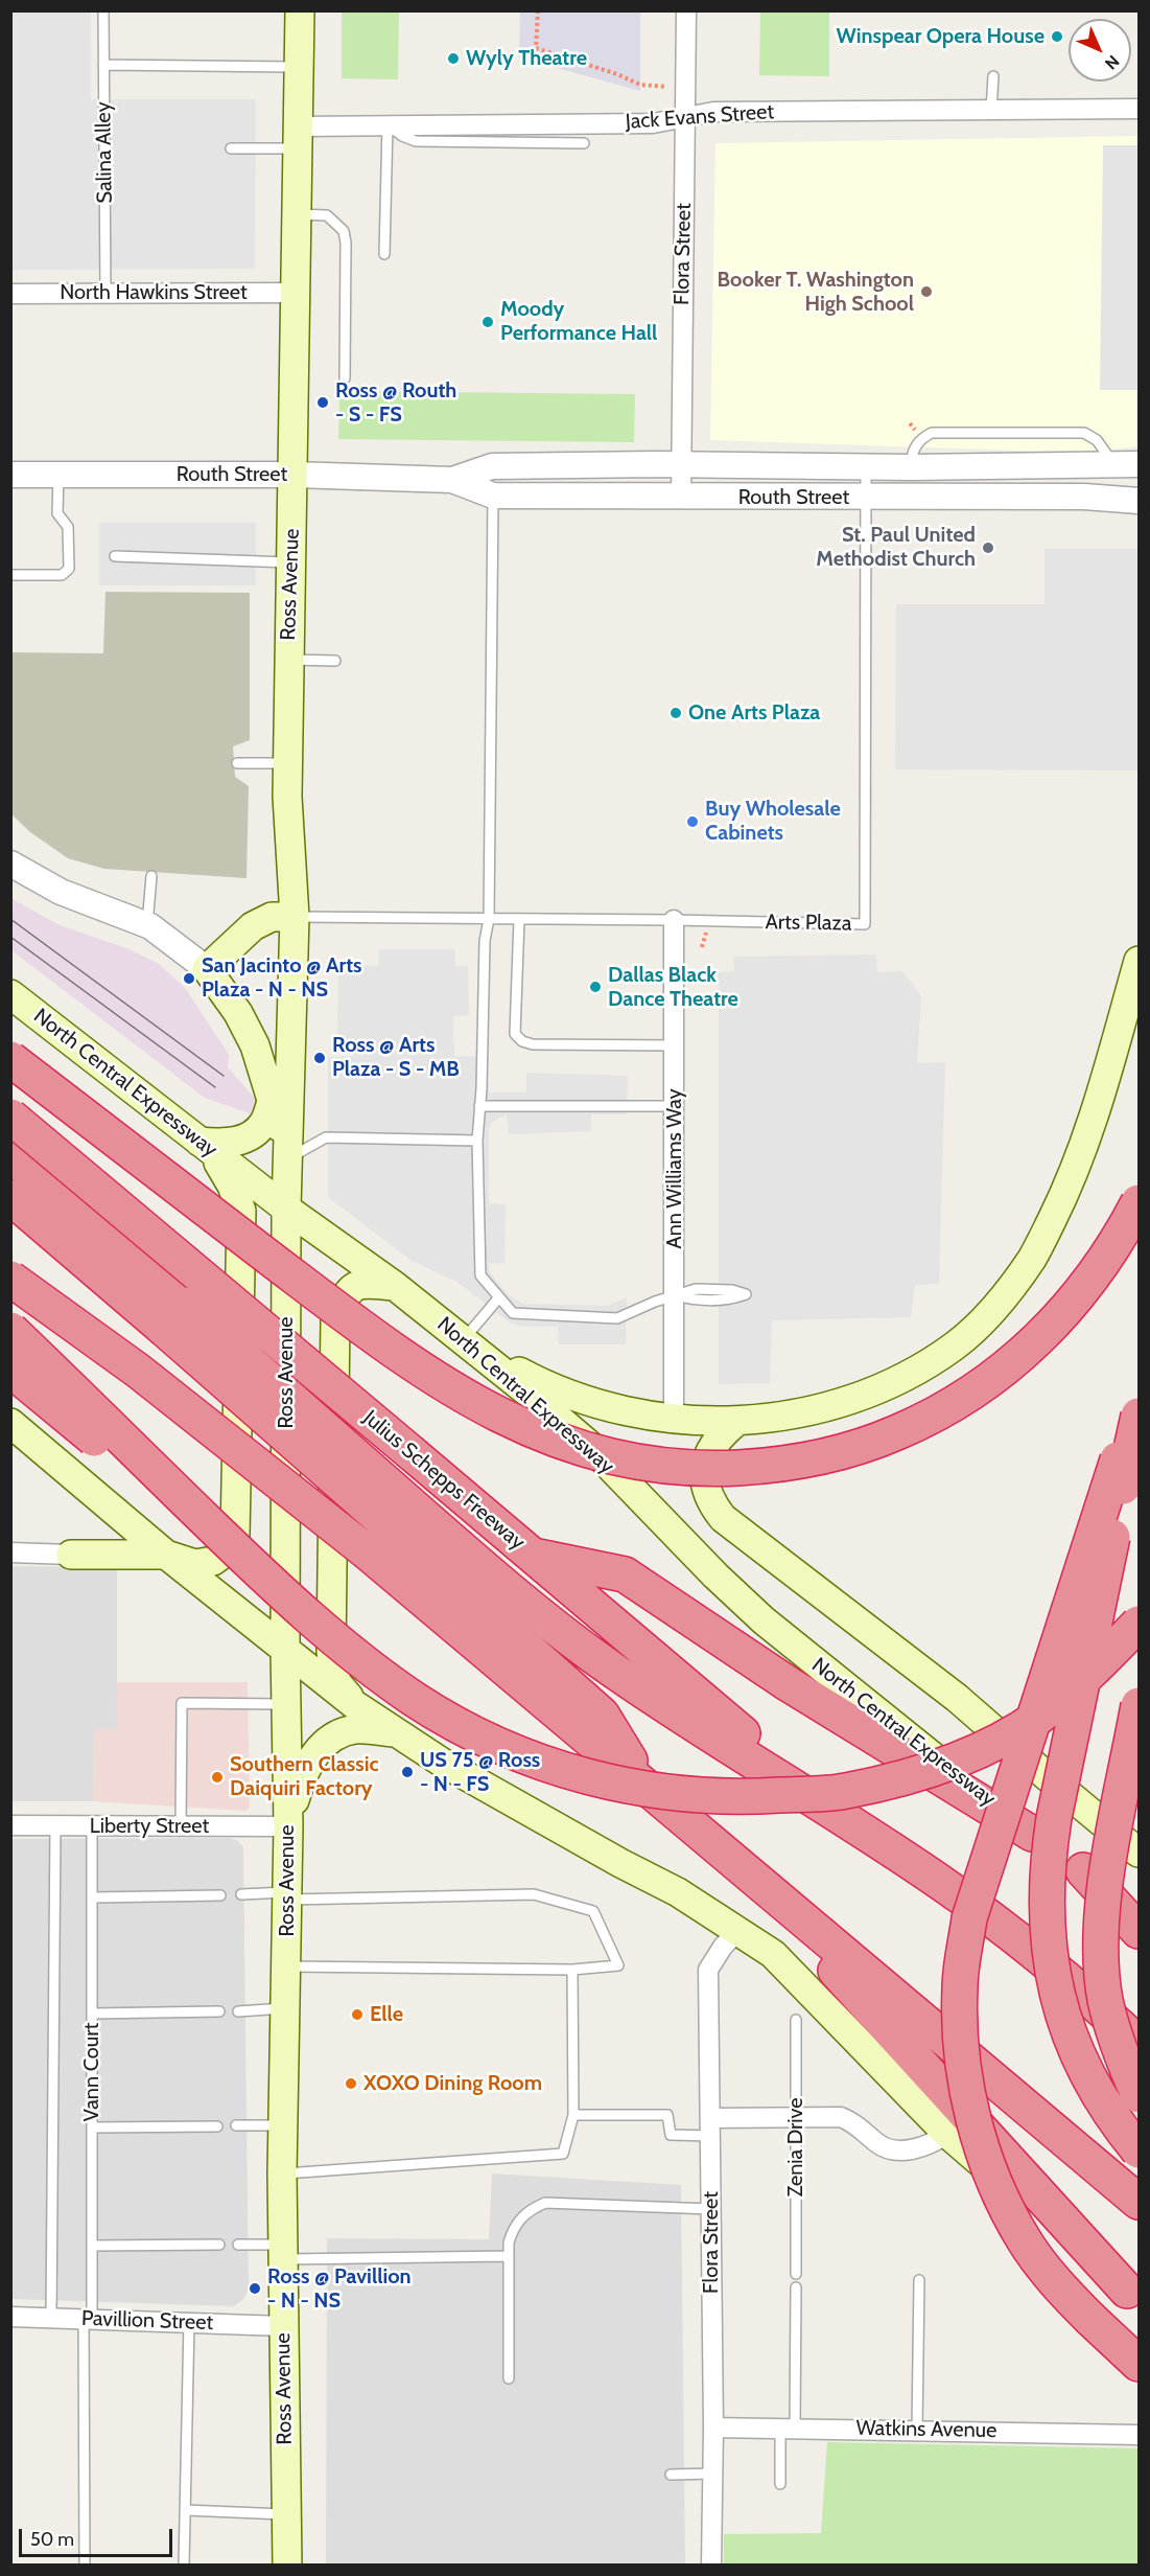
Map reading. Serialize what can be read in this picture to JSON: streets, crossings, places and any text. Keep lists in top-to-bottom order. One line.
{"streets":{"highway":["Julius Schepps Freeway"],"main road":["Ross Avenue","North Central Expressway"],"street":["Jack Evans Street","Flora Street","North Hawkins Street","Routh Street","Ann Williams Way","Liberty Street","Pavillion Street","Watkins Avenue"],"lane":["Salina Alley","Arts Plaza","Vann Court","Zenia Drive"]},"crossings":[["Jack Evans Street","Flora Street"],["Jack Evans Street","Ross Avenue"],["Salina Alley","North Hawkins Street"],["Flora Street","Routh Street"],["Flora Street","Watkins Avenue"],["North Hawkins Street","Ross Avenue"],["Routh Street","Ross Avenue"],["Routh Street","Arts Plaza"],["Ross Avenue","Arts Plaza"],["Ross Avenue","North Central Expressway"],["Ross Avenue","Liberty Street"],["Ross Avenue","Pavillion Street"],["Arts Plaza","Ann Williams Way"],["Liberty Street","Vann Court"],["Vann Court","Pavillion Street"]],"places":["Winspear Opera House","Wyly Theatre","Booker T. Washington High School","Moody Performance Hall","Ross @ Routh - S - FS","St. Paul United Methodist Church","One Arts Plaza","Buy Wholesale Cabinets","San Jacinto @ Arts Plaza - N - NS","Dallas Black Dance Theatre","Ross @ Arts Plaza - S - MB","US 75 @ Ross - N - FS","Southern Classic Daiquiri Factory","Elle","XOXO Dining Room","Ross @ Pavillion - N - NS"],"scale_bar":"50 m","north":"bottom right"}
